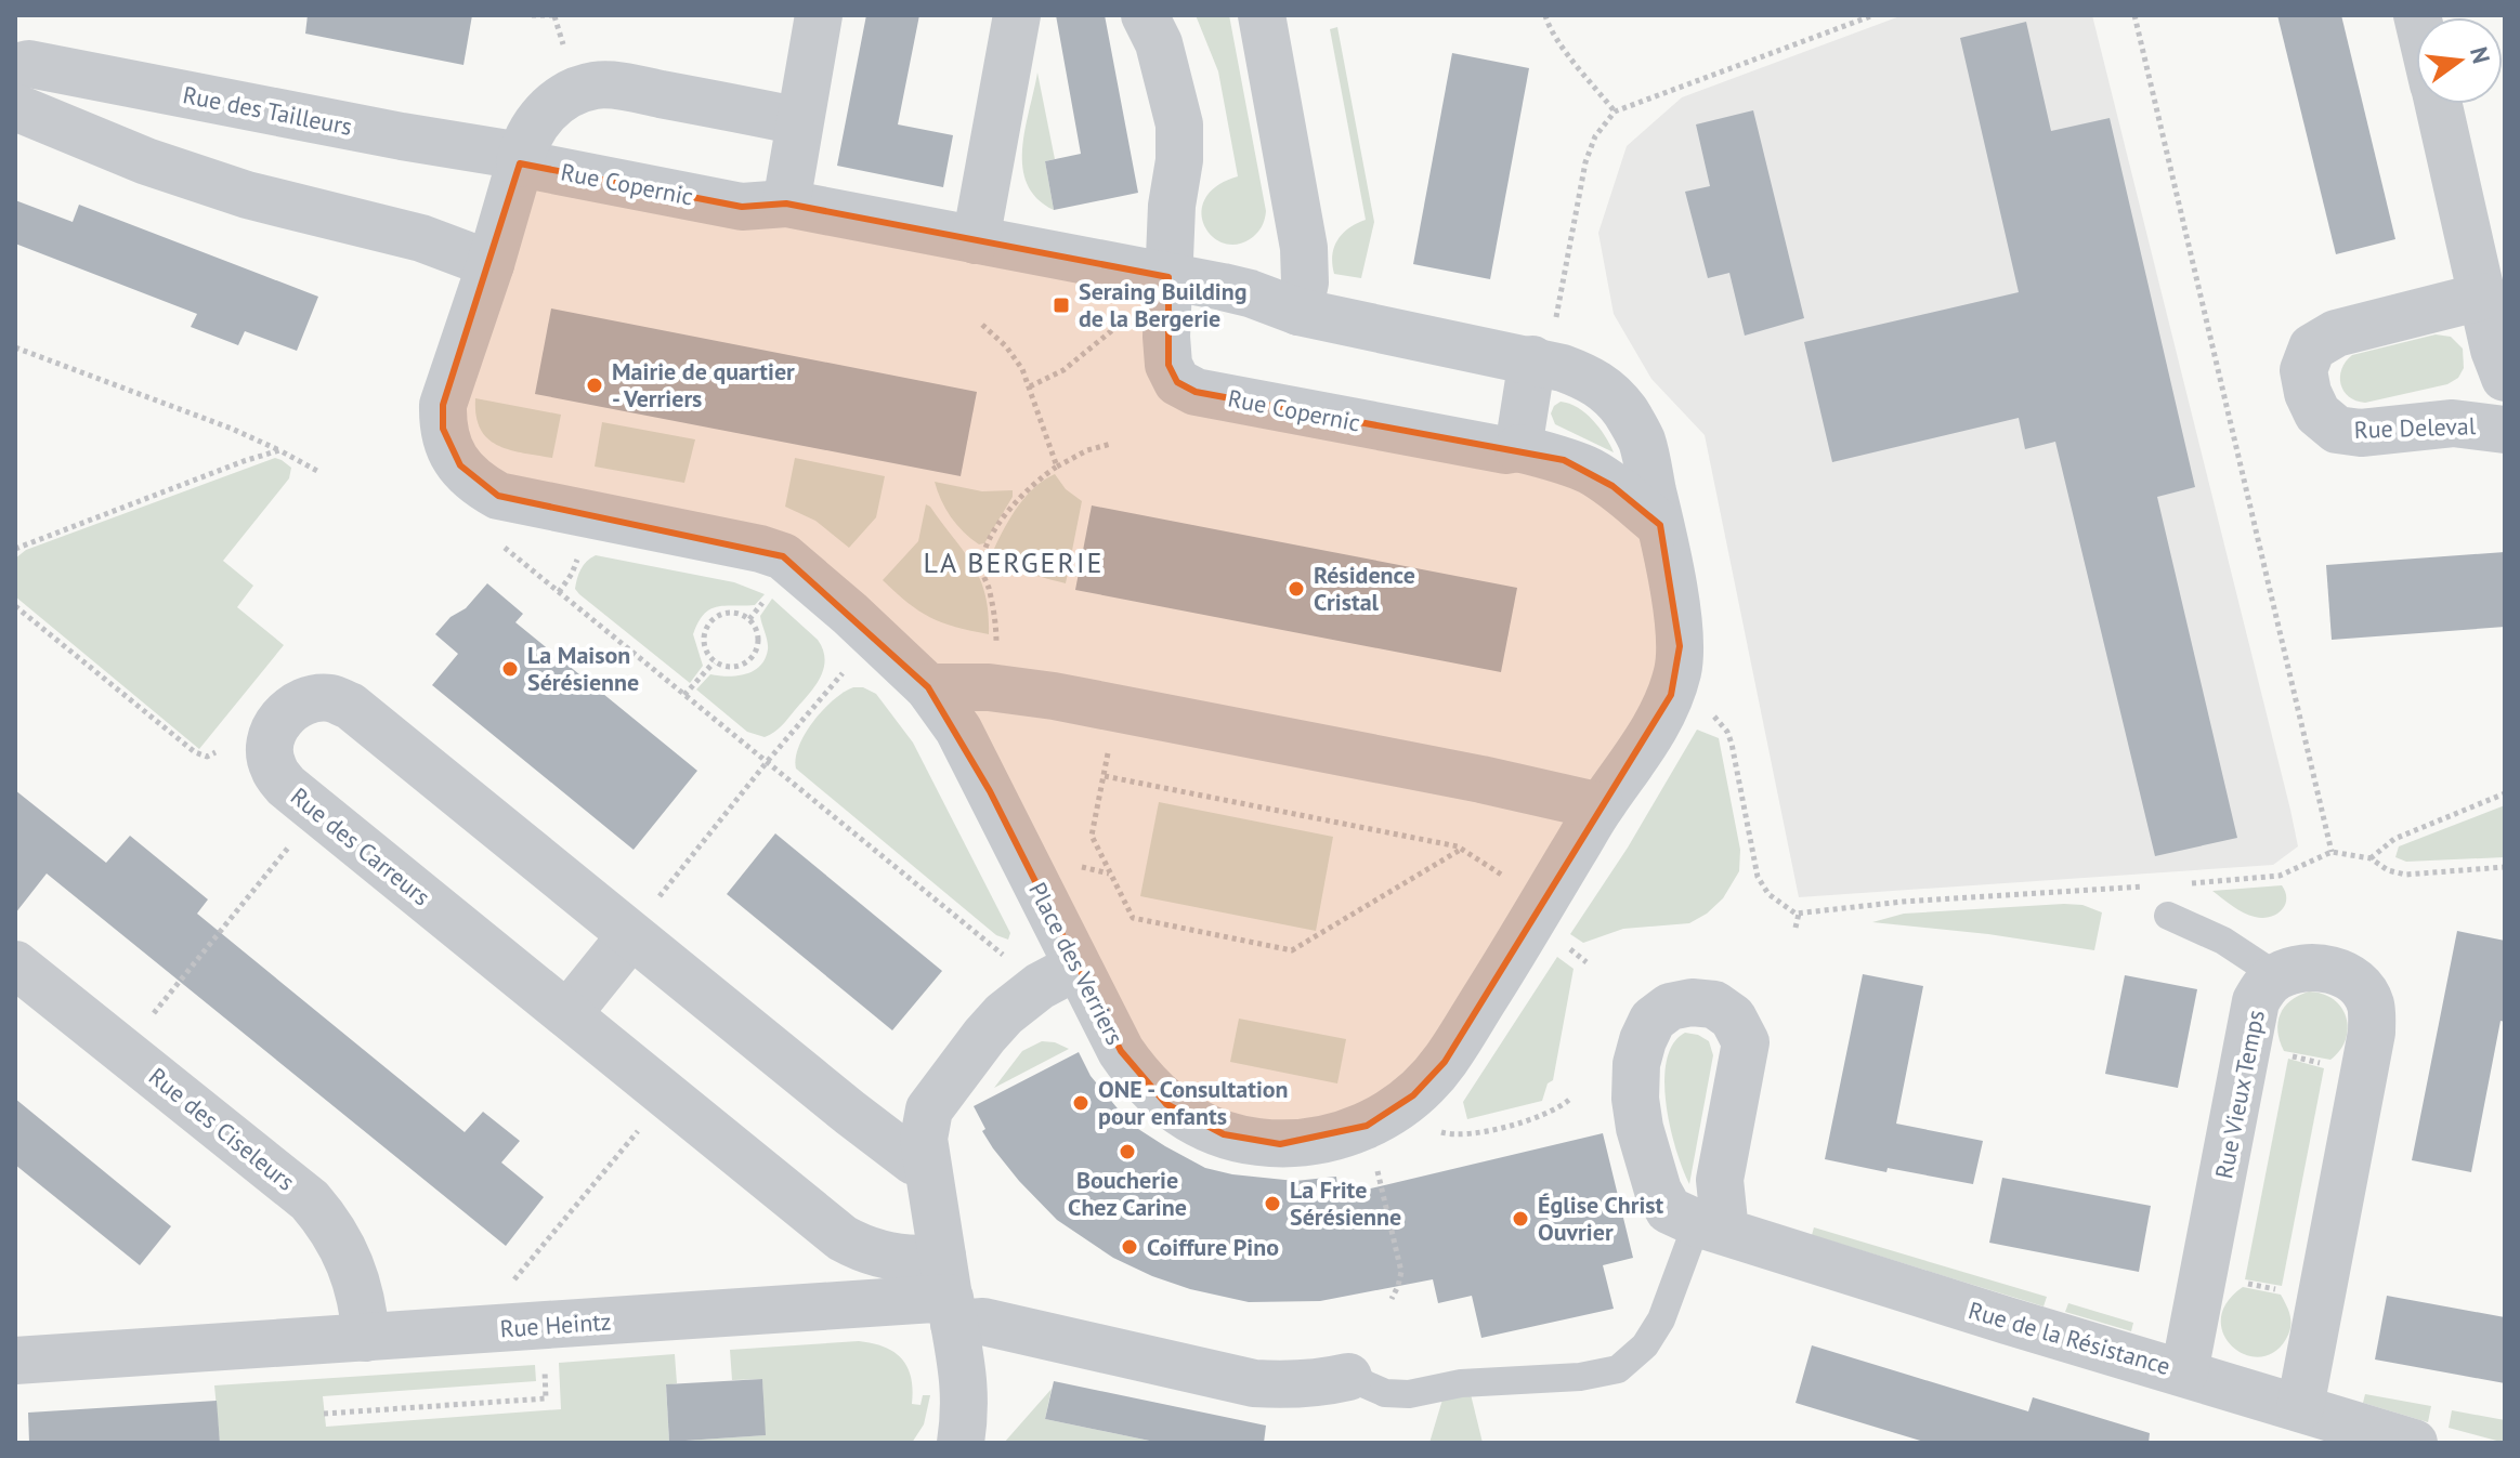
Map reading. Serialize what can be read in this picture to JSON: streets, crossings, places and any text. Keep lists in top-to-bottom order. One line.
{"streets":{"street":["Rue des Tailleurs","Rue Copernic","Rue Deleval","Rue des Carreurs","Place des Verriers","Rue Vieux Temps","Rue des Ciseleurs","Rue Heintz","Rue de la Résistance"]},"crossings":[["Rue des Tailleurs","Rue Copernic"],["Rue Copernic","Place des Verriers"],["Rue des Carreurs","Rue Heintz"],["Rue Vieux Temps","Rue de la Résistance"],["Rue des Ciseleurs","Rue Heintz"]],"districts":["LA BERGERIE"],"places":{"transit":["Seraing Building de la Bergerie"],"other":["Mairie de quartier - Verriers","Résidence Cristal","La Maison Sérésienne","ONE - Consultation pour enfants","Boucherie Chez Carine","La Frite Sérésienne","Église Christ Ouvrier","Coiffure Pino"]},"north":"right"}
